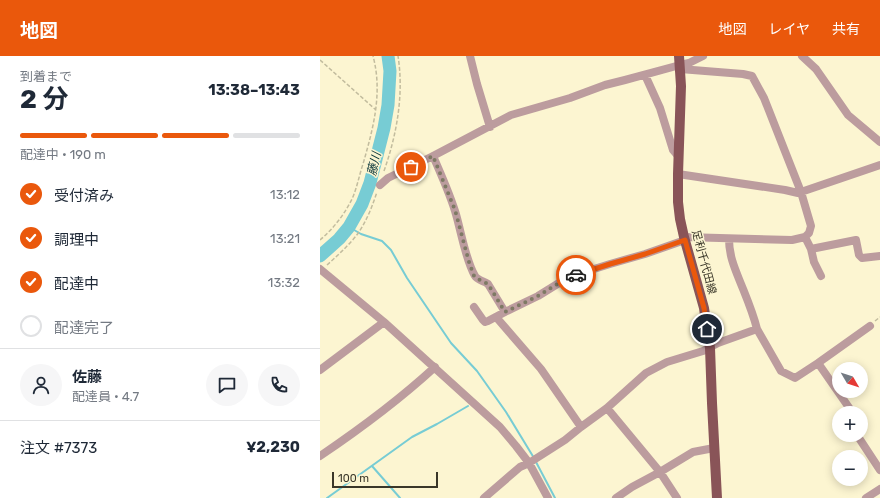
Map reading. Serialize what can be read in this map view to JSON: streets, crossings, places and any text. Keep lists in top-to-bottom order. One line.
{"streets":{"main road":["足利千代田線"]},"water":["藤川"],"scale_bar":"100 m","north":"bottom right","page":{"header":"地図","nav":["地図","レイヤ","共有"],"heading":["2 分","到着まで","13:38–13:43"],"panel":["佐藤","配達員 · 4.7","注文 #7373","¥2,230"],"bar":"配達中 · 190 m","list":[["受付済み","13:12"],["調理中","13:21"],["配達中","13:32"],"配達完了"],"map_buttons":["+","−"],"scale":"100 m"}}
